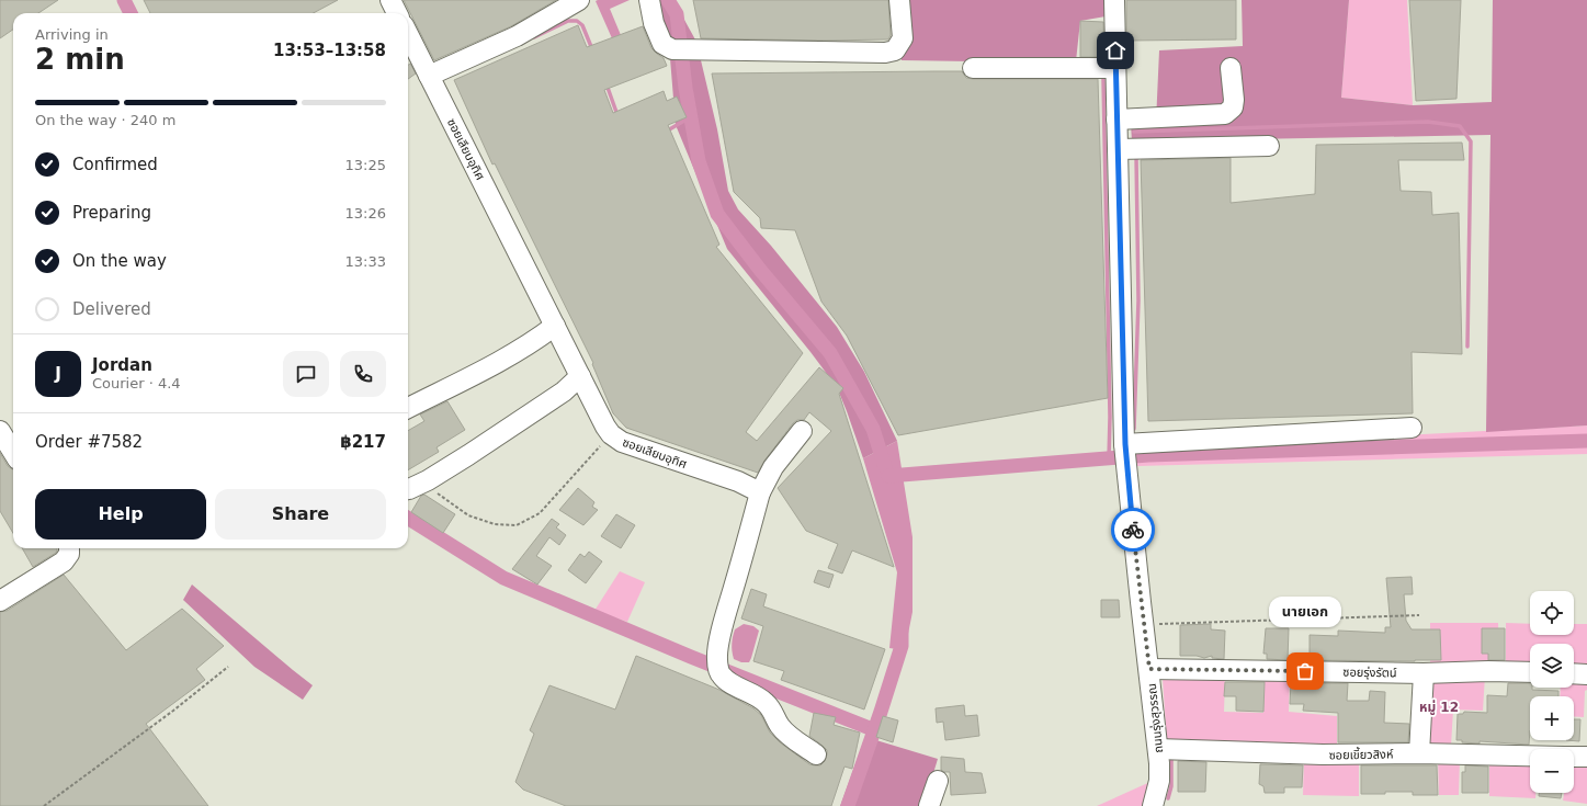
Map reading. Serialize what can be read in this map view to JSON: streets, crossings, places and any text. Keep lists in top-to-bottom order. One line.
{"streets":{"street":["ซอยเลียบอุทิศ","ซอยรุ่งรัตน์","ถนนรุ่งสุวรรณ","ซอยเขี้ยวสิงห์"]},"crossings":[["ซอยรุ่งรัตน์","ถนนรุ่งสุวรรณ"],["ถนนรุ่งสุวรรณ","ซอยเขี้ยวสิงห์"]],"districts":["หมู่ 12"],"places":["นายเอก"],"page":{"heading":["2 min","Arriving in","13:53–13:58"],"panel":["Jordan","Courier · 4.4","Order #7582","฿217"],"bar":"On the way · 240 m","list":[["Confirmed","13:25"],["Preparing","13:26"],["On the way","13:33"],"Delivered"],"round":"J","buttons":["Help","Share"],"map_buttons":["+","−"],"bubble":"นายเอก"}}
